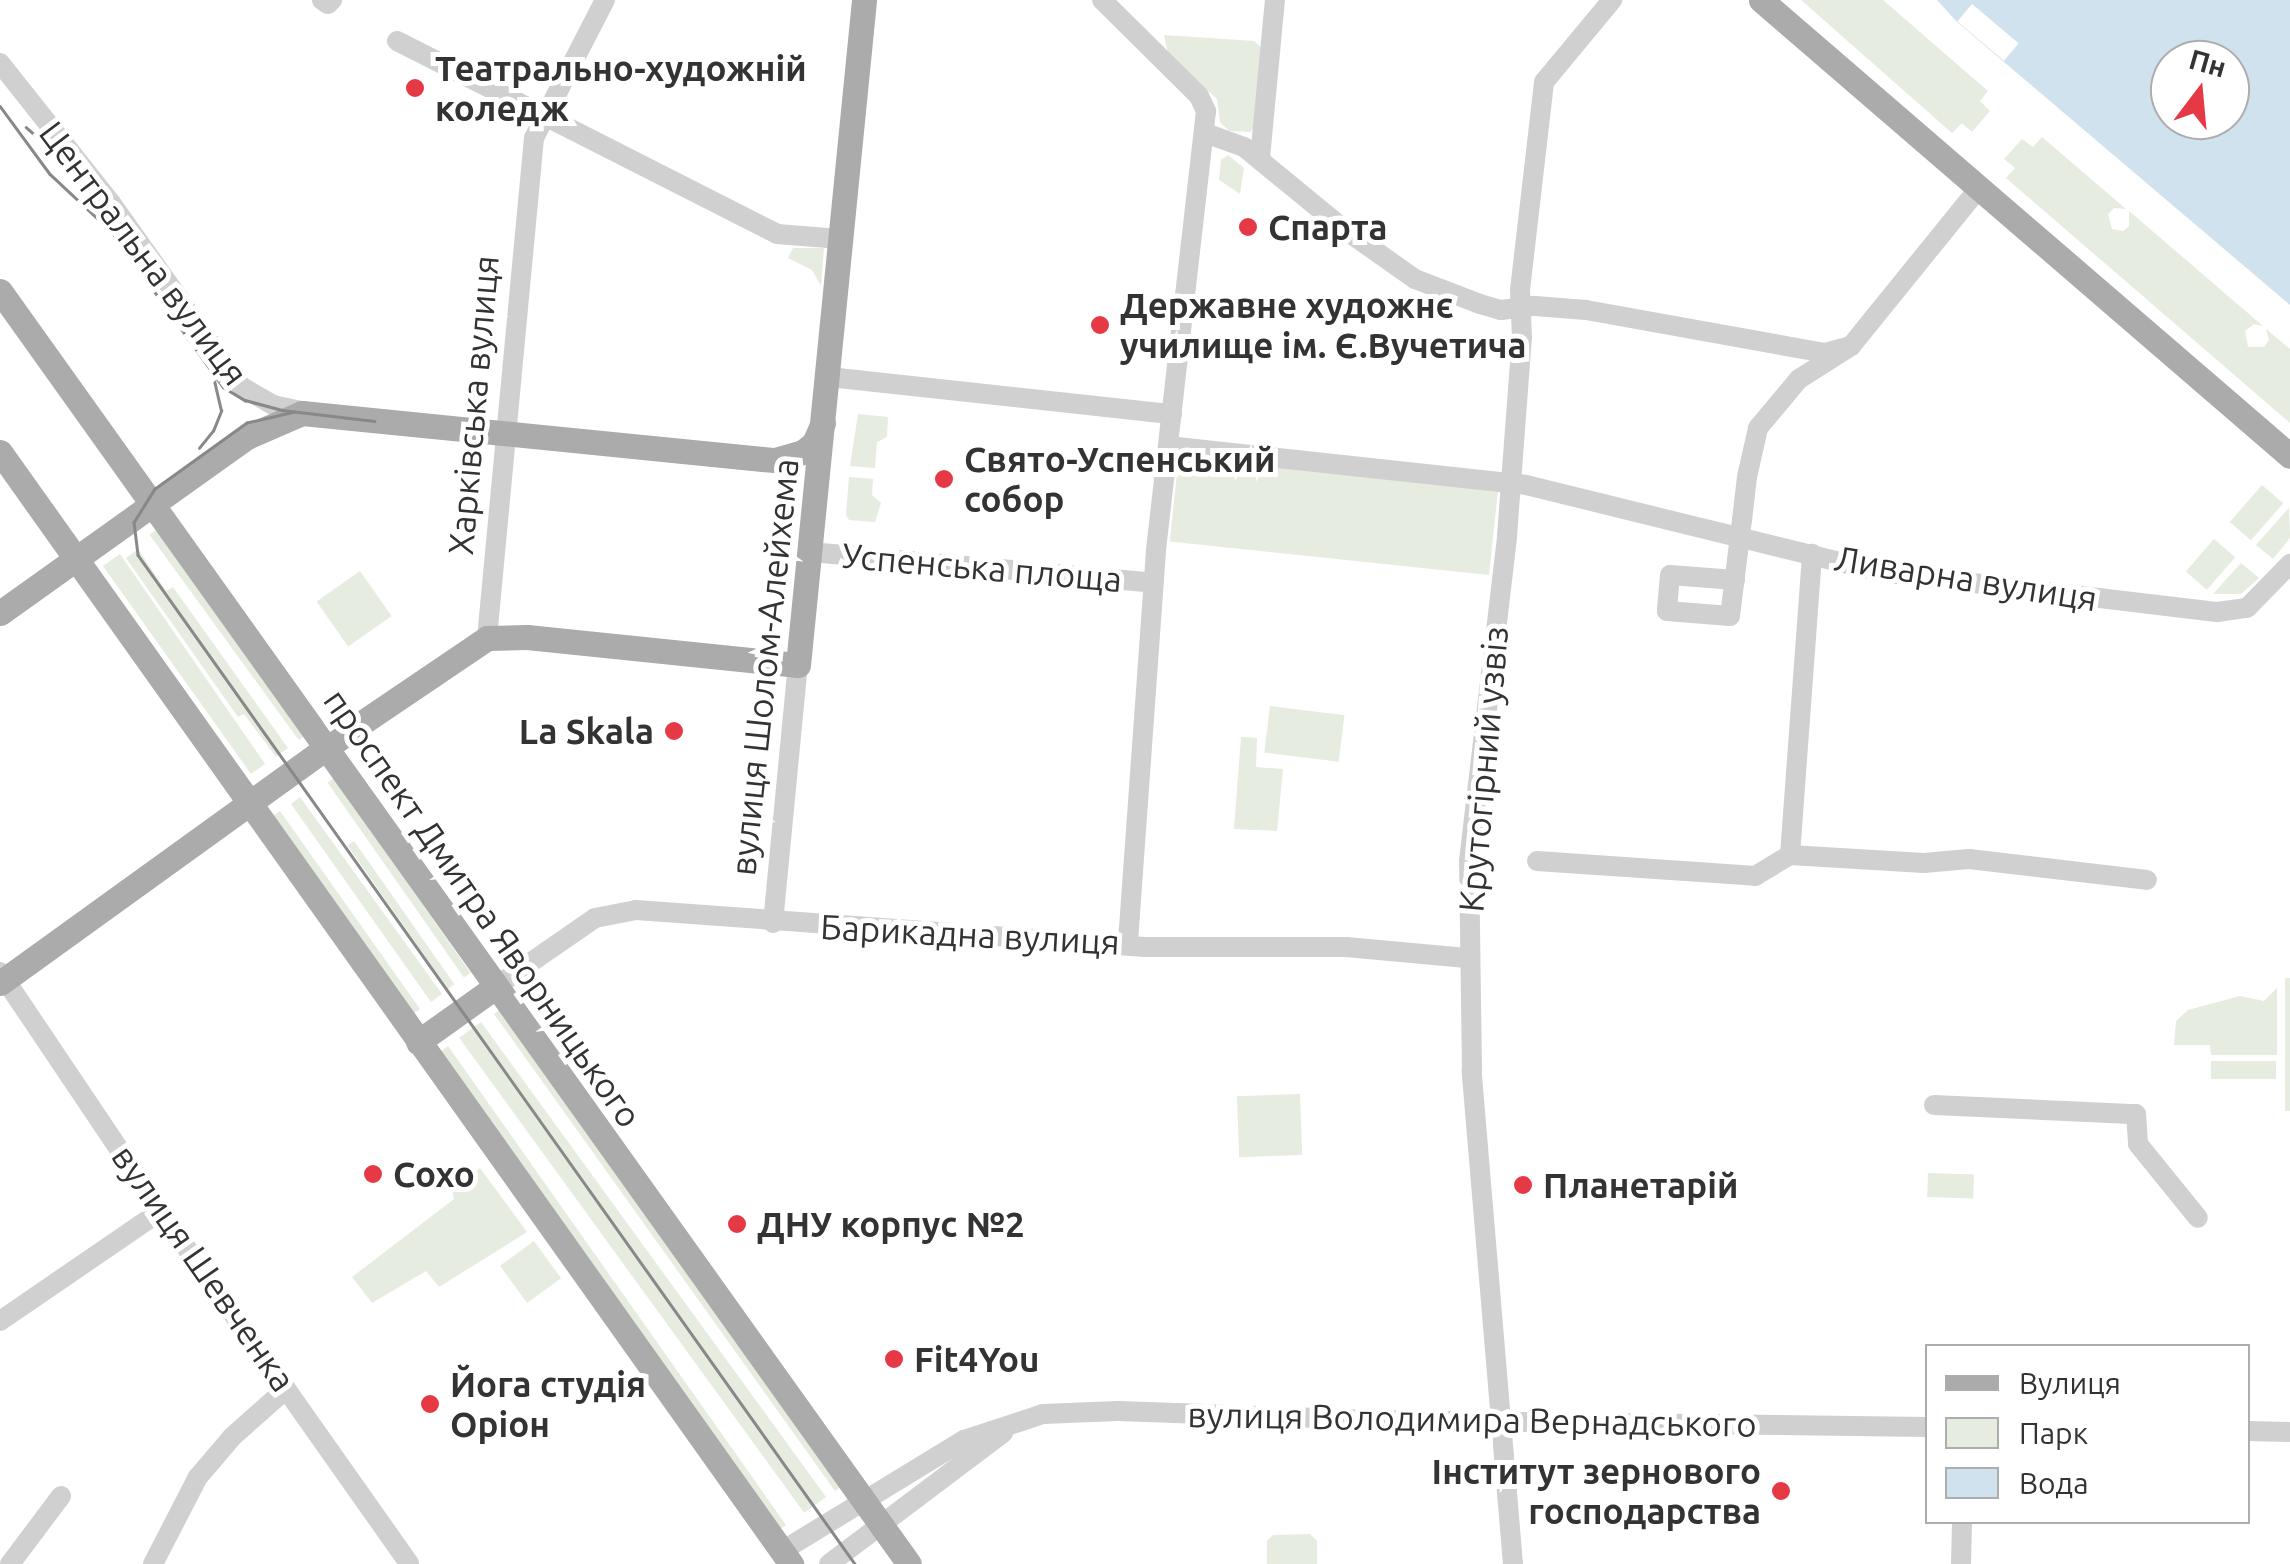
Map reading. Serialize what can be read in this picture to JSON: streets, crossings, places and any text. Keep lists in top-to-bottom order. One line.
{"streets":{"main road":["вулиця Шолом-Алейхема","проспект Дмитра Яворницького"],"street":["Центральна вулиця","Харківська вулиця","Успенська площа","Ливарна вулиця","Крутогірний узвіз","Барикадна вулиця","вулиця Шевченка","вулиця Володимира Вернадського"]},"crossings":[["Успенська площа","вулиця Шолом-Алейхема"],["Ливарна вулиця","Крутогірний узвіз"],["вулиця Шолом-Алейхема","Барикадна вулиця"],["Крутогірний узвіз","Барикадна вулиця"],["Крутогірний узвіз","вулиця Володимира Вернадського"],["проспект Дмитра Яворницького","Барикадна вулиця"],["проспект Дмитра Яворницького","вулиця Володимира Вернадського"]],"places":["Театрально-художній коледж","Спарта","Державне художнє училище ім. Є.Вучетича","Свято-Успенський собор","La Skala","Сохо","Планетарій","ДНУ корпус №2","Fit4You","Йога студія Оріон","Інститут зернового господарства"],"legend":["Вулиця","Парк","Вода"],"north":"top"}
